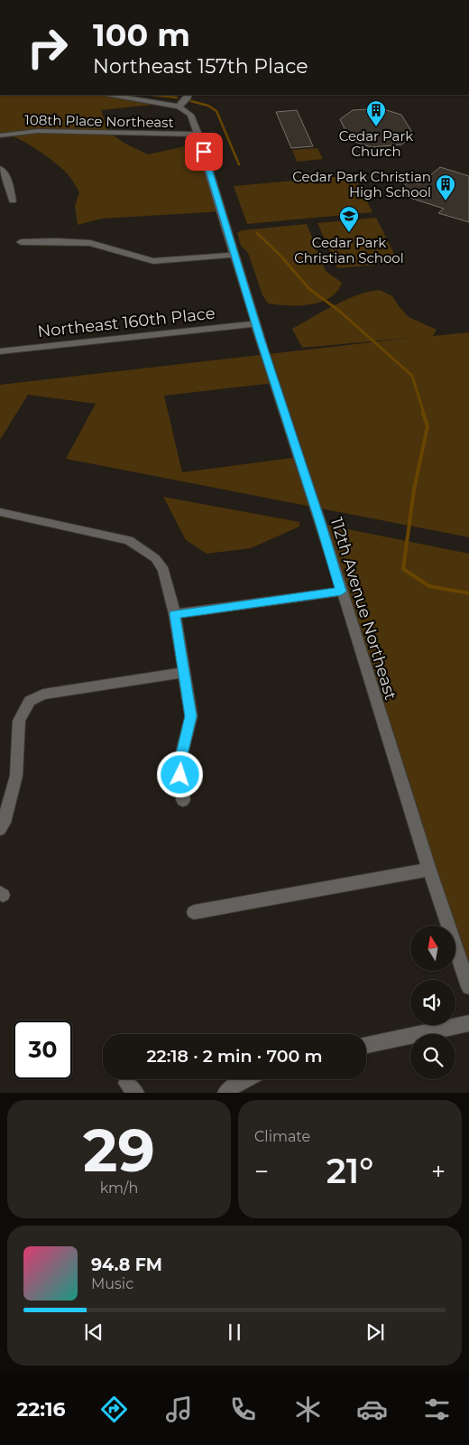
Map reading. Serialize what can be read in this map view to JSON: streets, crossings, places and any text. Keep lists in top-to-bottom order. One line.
{"streets":{"street":["108th Place Northeast","Northeast 160th Place","112th Avenue Northeast"]},"crossings":[["108th Place Northeast","112th Avenue Northeast"],["Northeast 160th Place","112th Avenue Northeast"]],"places":{"building":["Cedar Park Church","Cedar Park Christian High School"],"school or university":["Cedar Park Christian School"]},"north":"top","page":{"turn":["100 m","Northeast 157th Place"],"limit":"30","trip":"22:18 · 2 min · 700 m","tile":[["29","km/h"],"Climate"],"heat":["−","21°","+"],"song":["94.8 FM","Music"],"tabs":"22:16"}}
